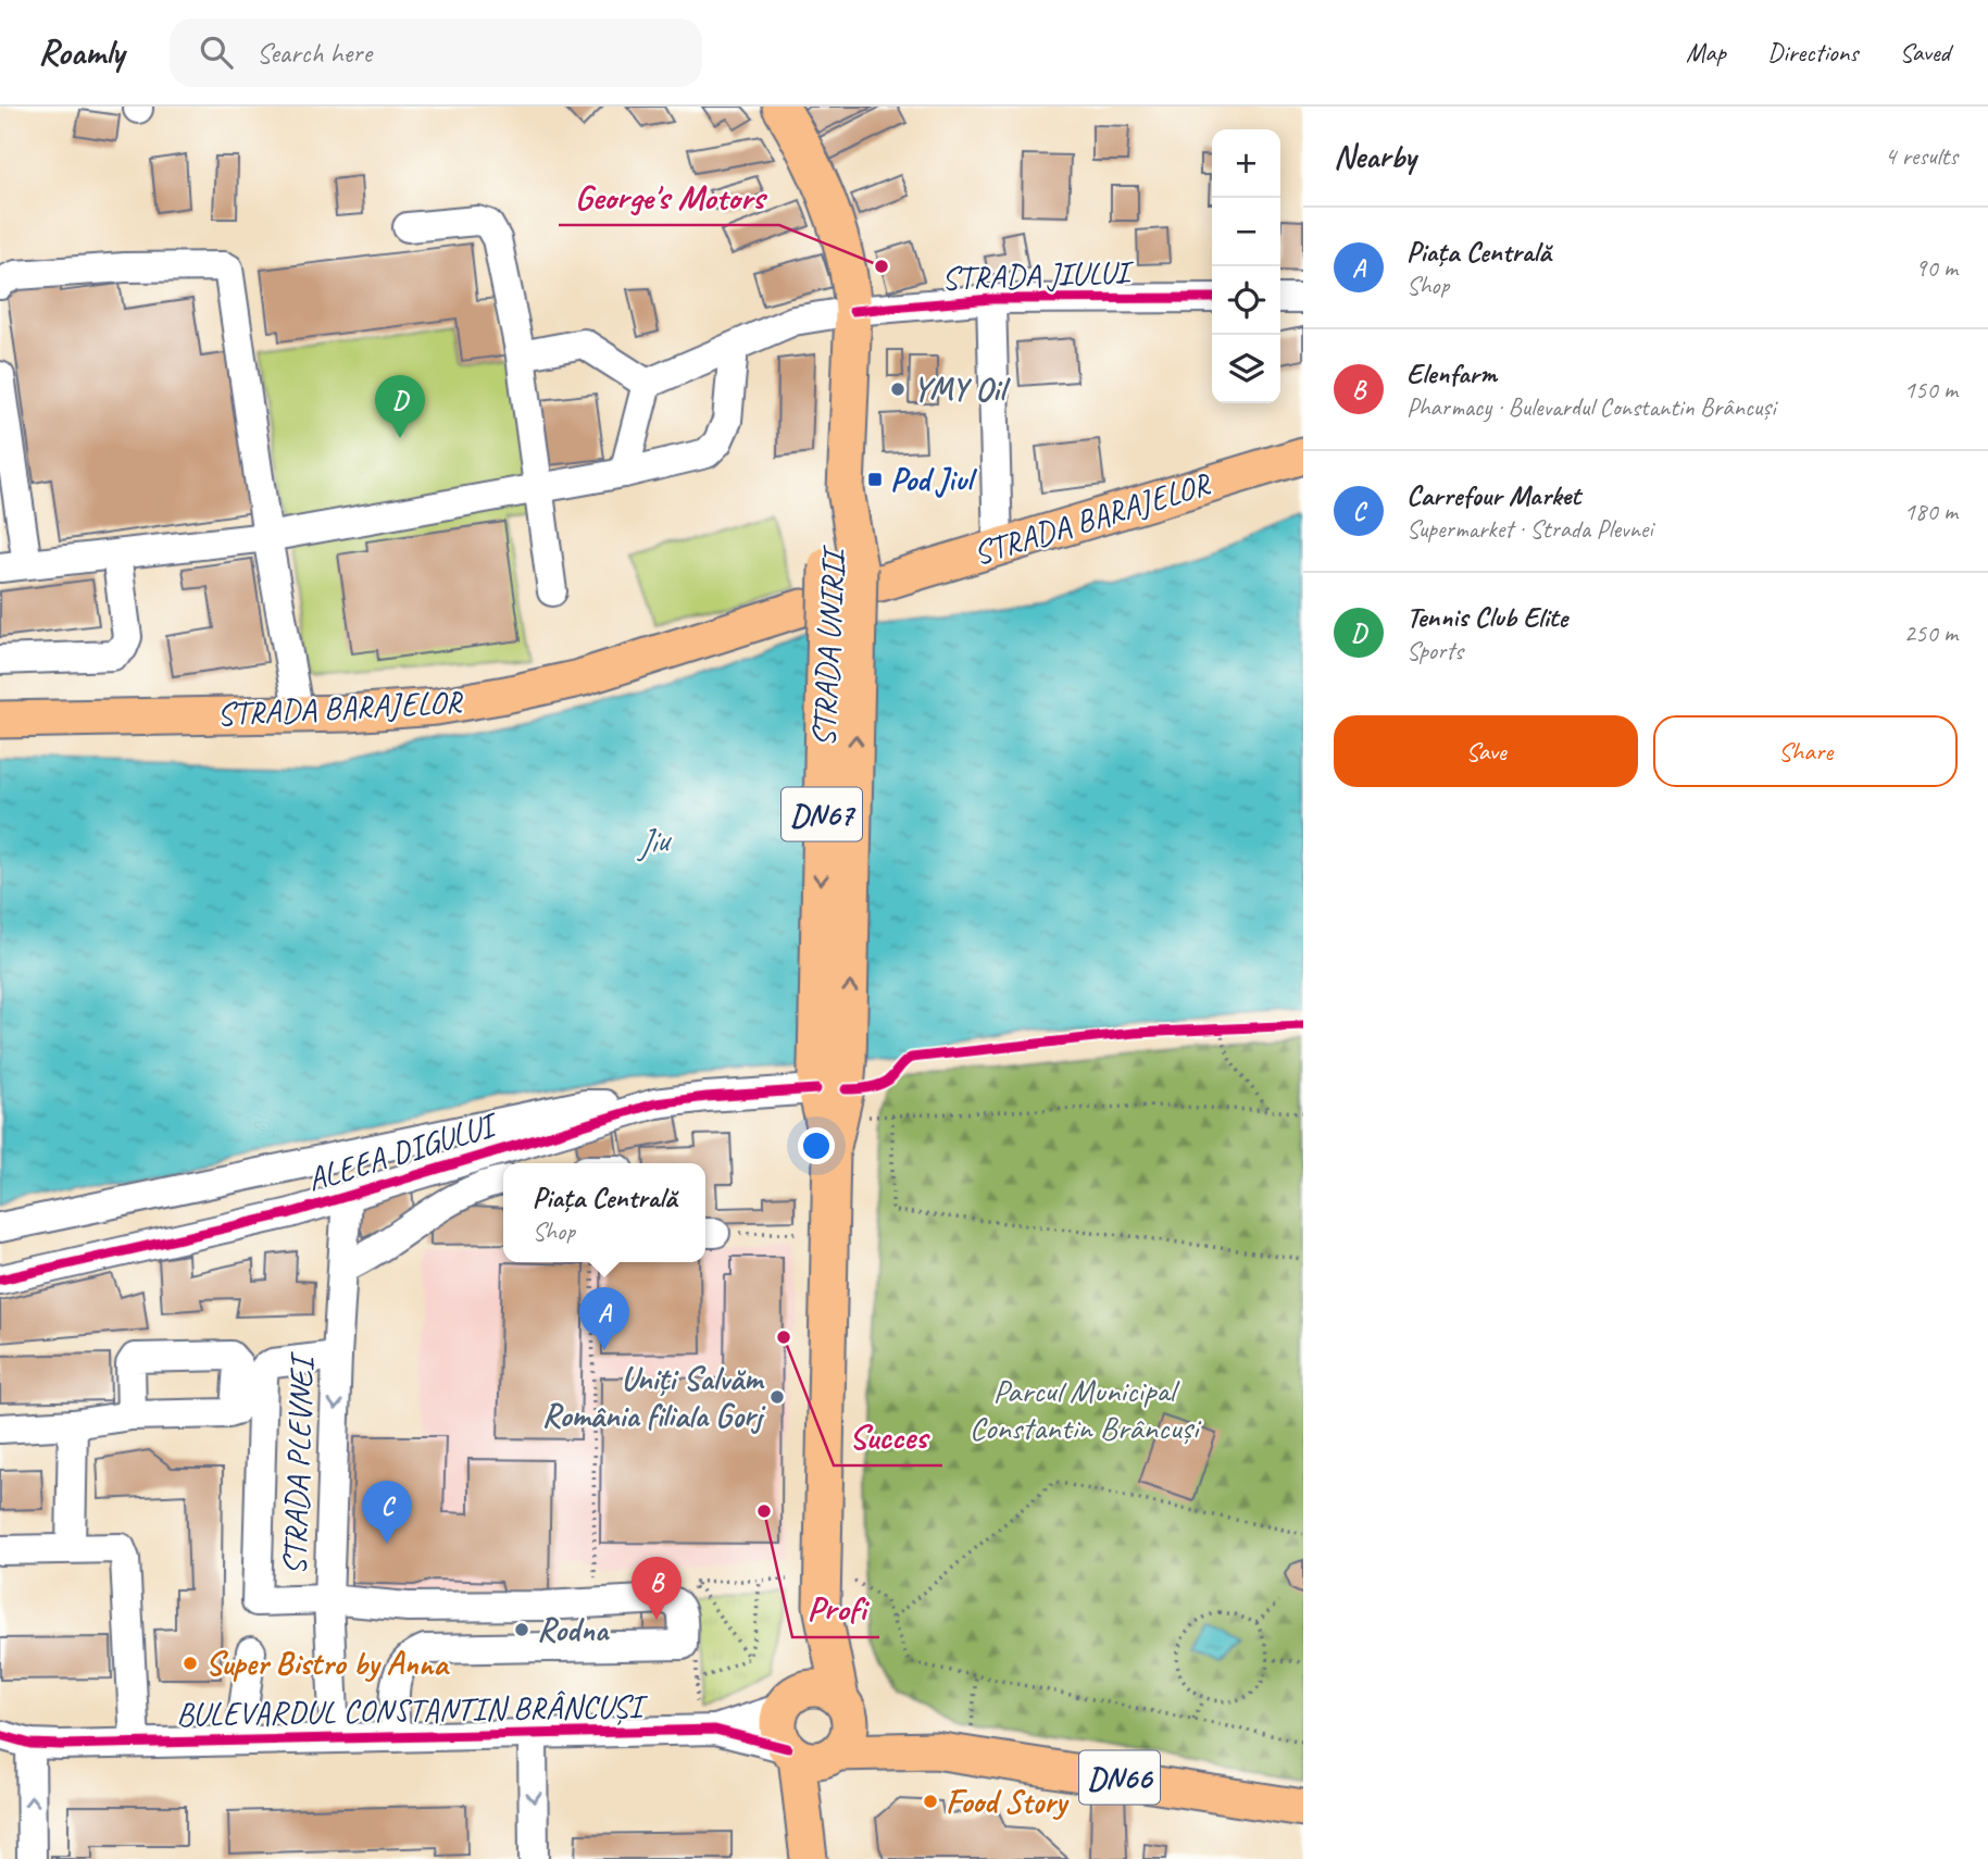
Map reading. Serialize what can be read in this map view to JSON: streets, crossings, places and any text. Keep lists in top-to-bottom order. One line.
{"streets":{"main road":["STRADA BARAJELOR","STRADA UNIRII","DN67","BULEVARDUL CONSTANTIN BRÂNCUȘI","DN66"],"street":["STRADA JIULUI","ALEEA DIGULUI","STRADA PLEVNEI"]},"crossings":[["STRADA JIULUI","STRADA UNIRII"],["STRADA JIULUI","DN67"],["STRADA BARAJELOR","STRADA UNIRII"],["STRADA UNIRII","DN67"],["STRADA UNIRII","ALEEA DIGULUI"],["STRADA UNIRII","BULEVARDUL CONSTANTIN BRÂNCUȘI"],["ALEEA DIGULUI","STRADA PLEVNEI"],["STRADA PLEVNEI","BULEVARDUL CONSTANTIN BRÂNCUȘI"]],"one_way":["STRADA PLEVNEI"],"water":["Jiu"],"parks":["Parcul Municipal Constantin Brâncuși"],"places":{"other":["George's Motors","YMY Oil","Succes","Uniți Salvăm România filiala Gorj","Profi","Rodna","Super Bistro by Anna","Food Story"],"transit":["Pod Jiul"]},"page":{"header":"Roamly","search":"Search here","nav":["Map","Directions","Saved"],"heading":["Nearby","4 results"],"map_buttons":["+","−"],"list":[{"mark":"A","name":"Piața Centrală","note":"Shop","value":"90 m"},{"mark":"B","name":"Elenfarm","note":"Pharmacy · Bulevardul Constantin Brâncuși","value":"150 m"},{"mark":"C","name":"Carrefour Market","note":"Supermarket · Strada Plevnei","value":"180 m"},{"mark":"D","name":"Tennis Club Elite","note":"Sports","value":"250 m"}],"pins":["D","A","C","B"],"buttons":["Save","Share"],"popup":["Piața Centrală","Shop"]}}
